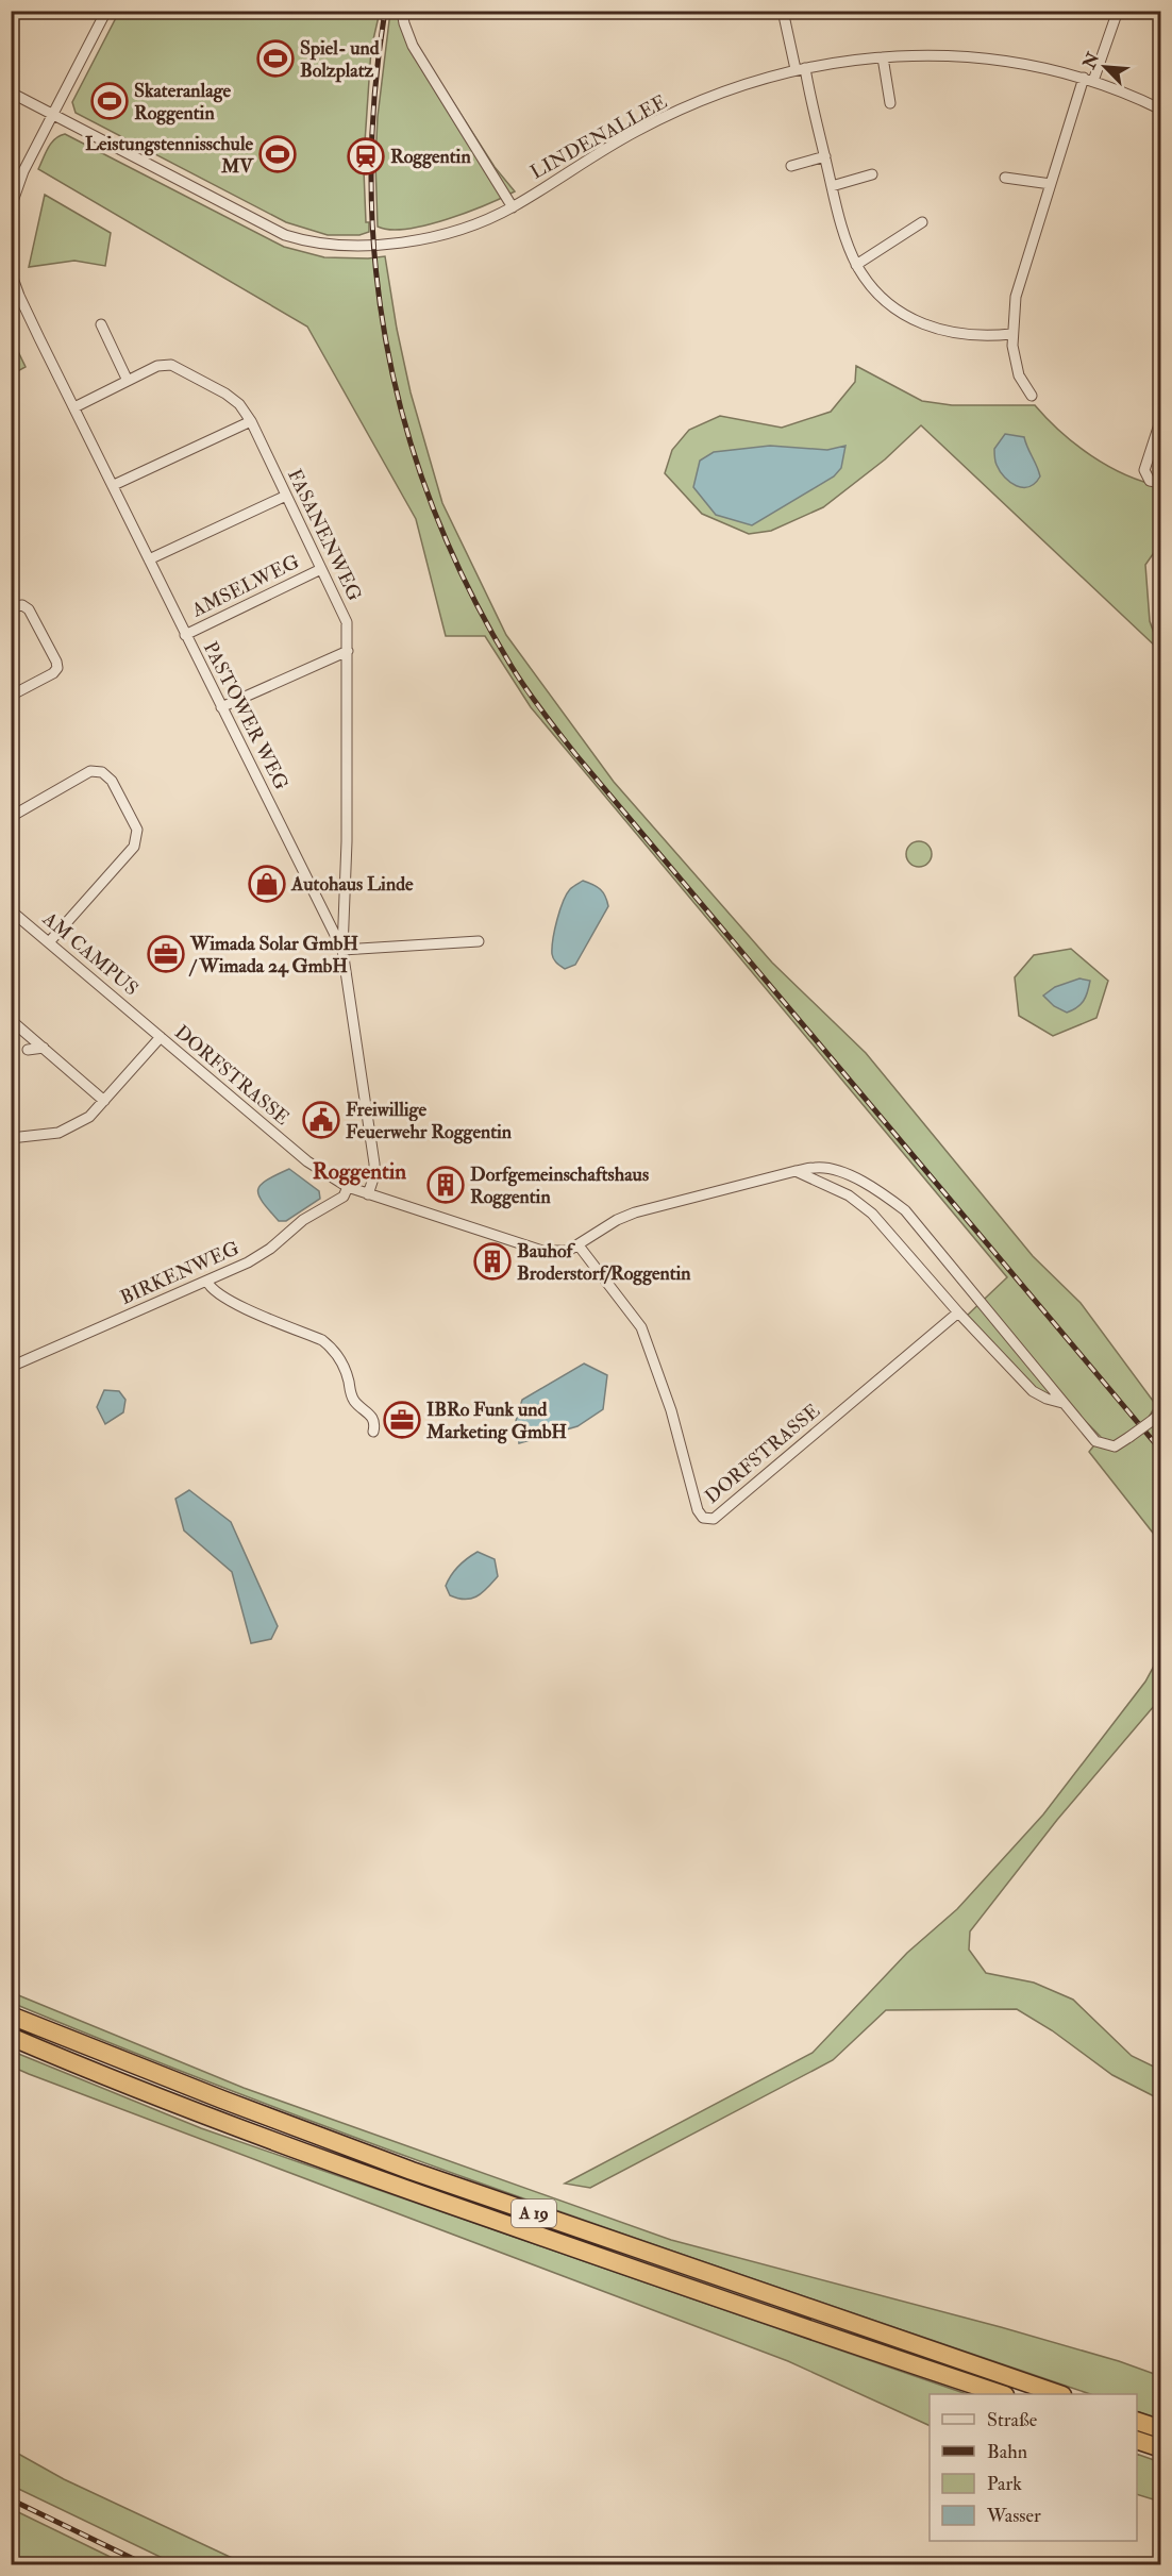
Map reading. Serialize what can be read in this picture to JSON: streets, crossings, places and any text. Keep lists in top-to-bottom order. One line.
{"streets":{"highway":["A 19"],"street":["LINDENALLEE","FASANENWEG","AMSELWEG","PASTOWER WEG","AM CAMPUS","DORFSTRASSE","BIRKENWEG"]},"crossings":[["FASANENWEG","AMSELWEG"],["FASANENWEG","PASTOWER WEG"],["AMSELWEG","PASTOWER WEG"],["PASTOWER WEG","DORFSTRASSE"],["AM CAMPUS","DORFSTRASSE"],["DORFSTRASSE","BIRKENWEG"]],"districts":["Roggentin"],"places":{"sports":["Spiel- und Bolzplatz","Skateranlage Roggentin","Leistungstennisschule MV"],"station":["Roggentin"],"shop":["Autohaus Linde"],"office":["Wimada Solar GmbH / Wimada 24 GmbH","IBRo Funk und Marketing GmbH"],"public building":["Freiwillige Feuerwehr Roggentin"],"building":["Dorfgemeinschaftshaus Roggentin","Bauhof Broderstorf/Roggentin"]},"legend":["Straße","Bahn","Park","Wasser"],"north":"top left"}
